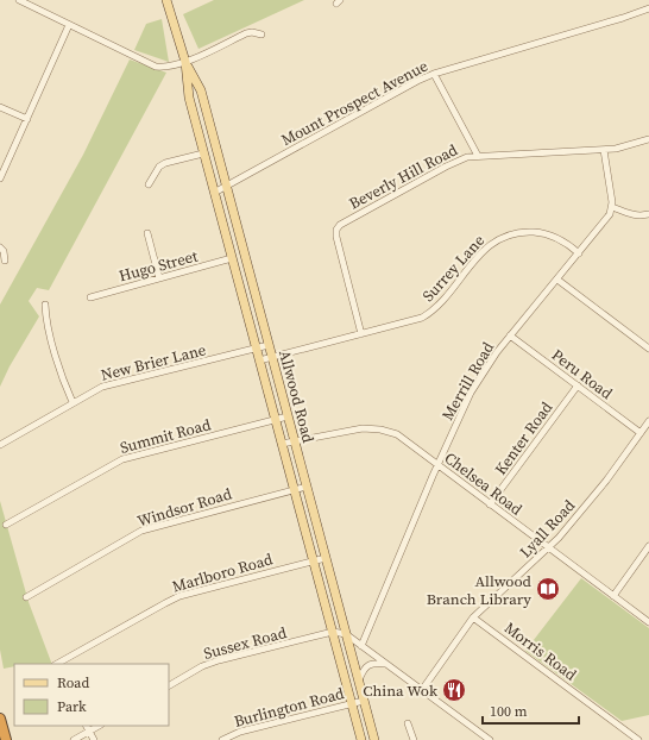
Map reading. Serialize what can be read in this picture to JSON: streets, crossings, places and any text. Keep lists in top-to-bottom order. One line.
{"streets":{"main road":["Allwood Road"],"street":["Mount Prospect Avenue","Beverly Hill Road","Hugo Street","Surrey Lane","New Brier Lane","Peru Road","Merrill Road","Summit Road","Kenter Road","Chelsea Road","Windsor Road","Lyall Road","Marlboro Road","Sussex Road","Morris Road","Burlington Road"]},"crossings":[["Mount Prospect Avenue","Allwood Road"],["Beverly Hill Road","Surrey Lane"],["Hugo Street","Allwood Road"],["Surrey Lane","Merrill Road"],["Surrey Lane","Allwood Road"],["New Brier Lane","Allwood Road"],["Peru Road","Merrill Road"],["Peru Road","Kenter Road"],["Peru Road","Lyall Road"],["Merrill Road","Chelsea Road"],["Allwood Road","Summit Road"],["Allwood Road","Chelsea Road"],["Allwood Road","Windsor Road"],["Allwood Road","Marlboro Road"],["Allwood Road","Sussex Road"],["Allwood Road","Burlington Road"],["Kenter Road","Chelsea Road"],["Chelsea Road","Lyall Road"],["Lyall Road","Morris Road"]],"places":{"library":["Allwood Branch Library"],"restaurant":["China Wok"]},"legend":["Road","Park"],"scale_bar":"100 m"}
